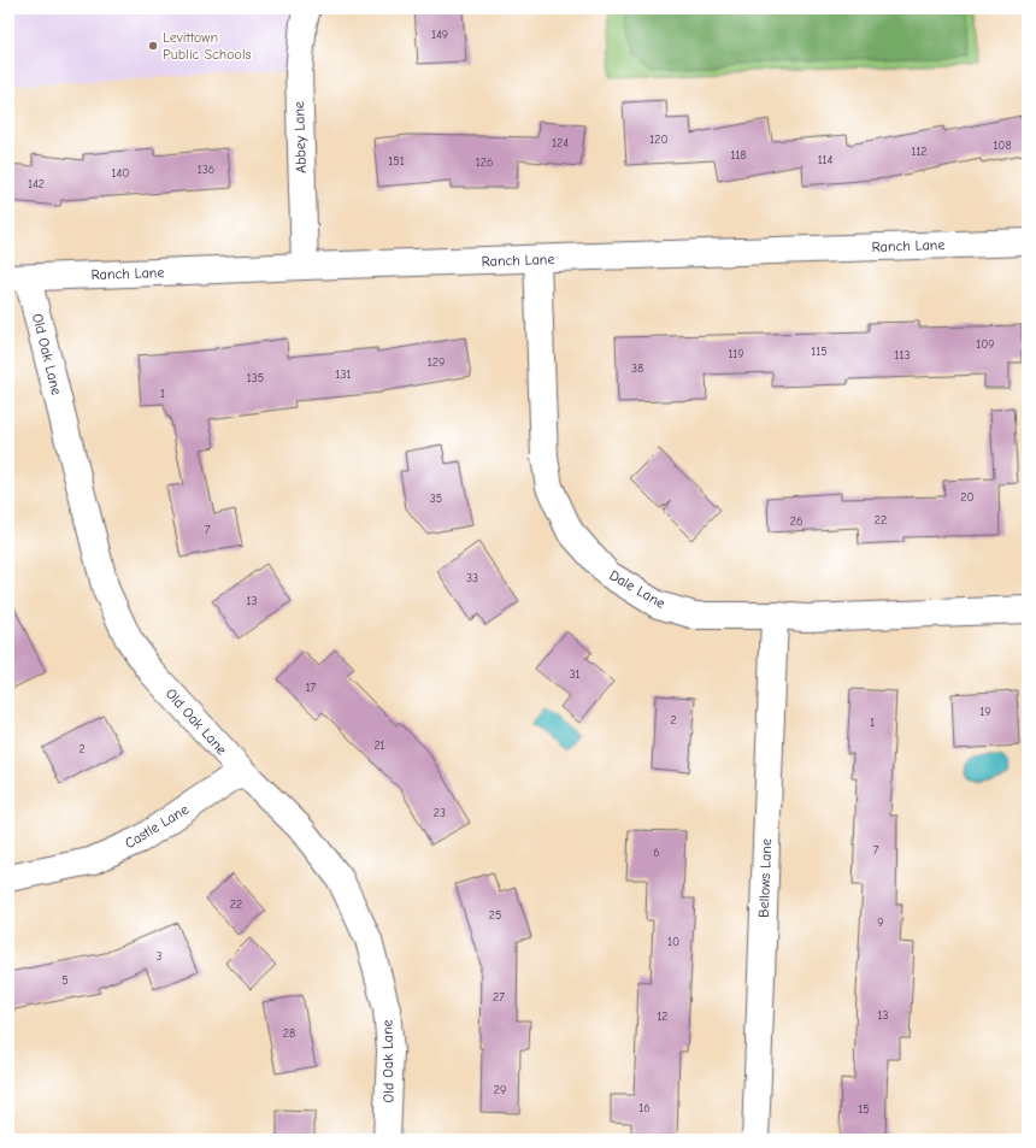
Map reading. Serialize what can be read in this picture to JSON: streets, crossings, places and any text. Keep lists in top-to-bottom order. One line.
{"streets":{"street":["Abbey Lane","Ranch Lane","Old Oak Lane","Dale Lane","Castle Lane","Bellows Lane"]},"crossings":[["Abbey Lane","Ranch Lane"],["Ranch Lane","Old Oak Lane"],["Ranch Lane","Dale Lane"],["Old Oak Lane","Castle Lane"],["Dale Lane","Bellows Lane"]],"places":["Levittown Public Schools"],"house_numbers":["149","120","124","108","112","118","114","151","126","136","140","142","109","115","119","113","129","38","131","135","1","20","35","22","26","7","33","13","31","17","19","2","1","21","2","23","7","6","22","25","9","10","3","5","27","13","12","28","29","16","15"]}
